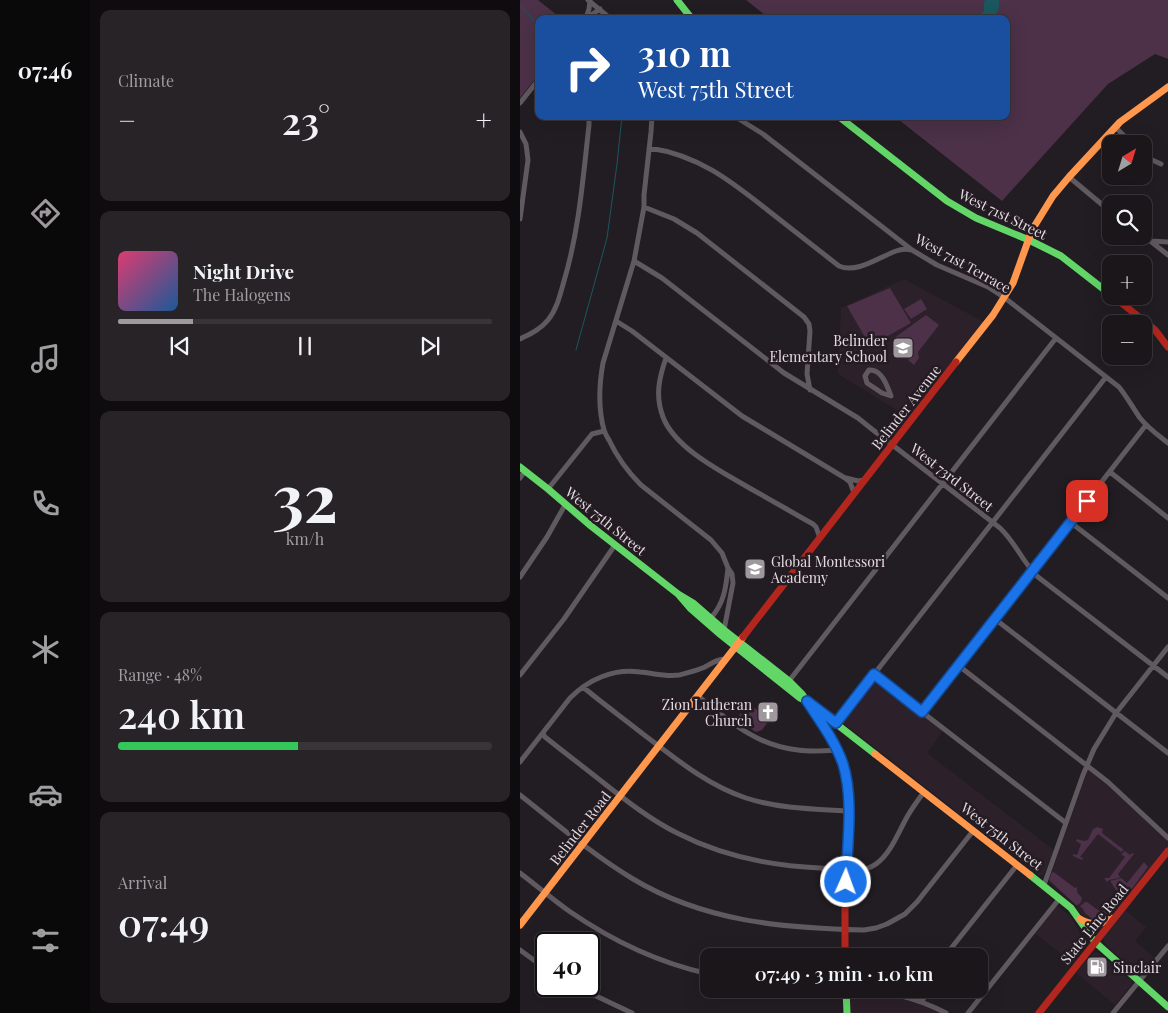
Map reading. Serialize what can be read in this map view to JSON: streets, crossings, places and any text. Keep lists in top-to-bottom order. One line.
{"streets":{"street":["West 71st Street","West 71st Terrace","Belinder Avenue","West 73rd Street","West 75th Street","Belinder Road","State Line Road"]},"crossings":[["West 71st Street","Belinder Avenue"],["West 71st Terrace","Belinder Avenue"],["Belinder Avenue","West 73rd Street"],["Belinder Avenue","West 75th Street"],["Belinder Avenue","Belinder Road"],["West 75th Street","State Line Road"]],"places":{"school or university":["Belinder Elementary School","Global Montessori Academy"],"church":["Zion Lutheran Church"],"fuel station":["Sinclair"]},"north":"top right","page":{"tabs":"07:46","tile":["Climate",["32","km/h"],["Range · 48%","240 km"],["Arrival","07:49"]],"turn":["310 m","West 75th Street"],"heat":["−","23°","+"],"map_buttons":["+","−"],"song":["Night Drive","The Halogens"],"limit":"40","trip":"07:49 · 3 min · 1.0 km"}}
